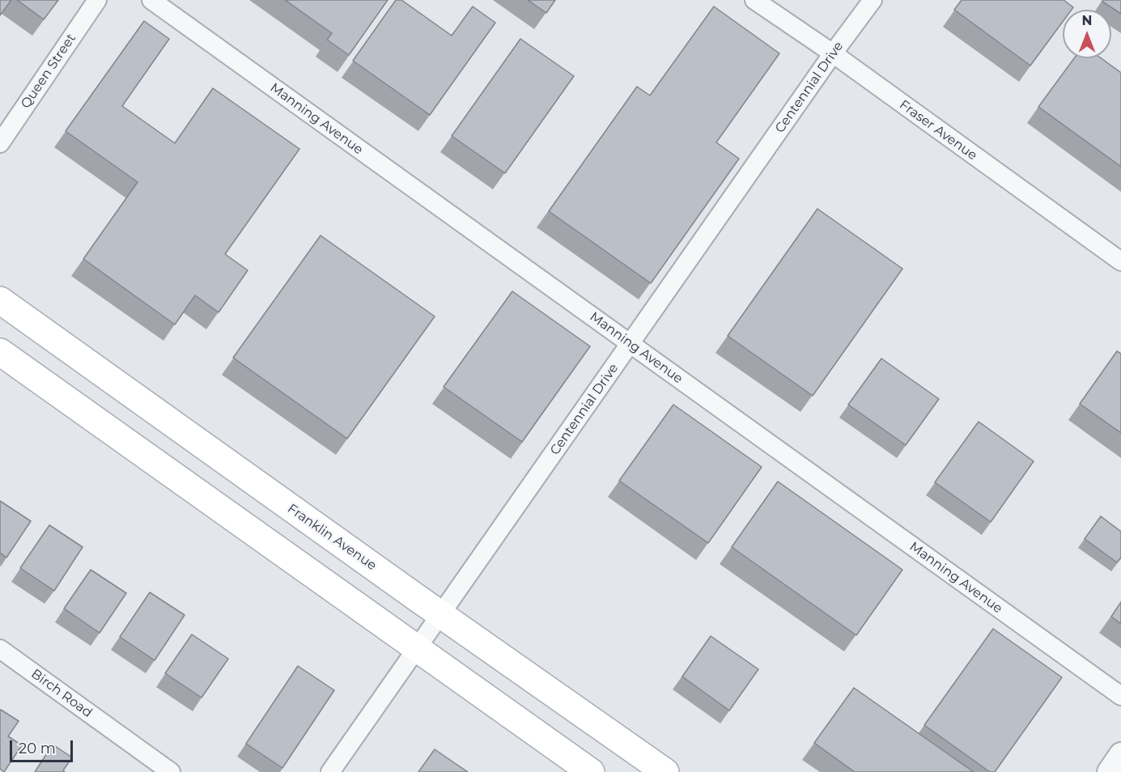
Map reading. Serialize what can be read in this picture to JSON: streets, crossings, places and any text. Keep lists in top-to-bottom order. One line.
{"streets":{"main road":["Franklin Avenue"],"street":["Queen Street","Centennial Drive","Manning Avenue","Fraser Avenue","Birch Road"]},"crossings":[["Centennial Drive","Manning Avenue"],["Centennial Drive","Fraser Avenue"],["Centennial Drive","Franklin Avenue"]],"scale_bar":"20 m","north":"top"}
